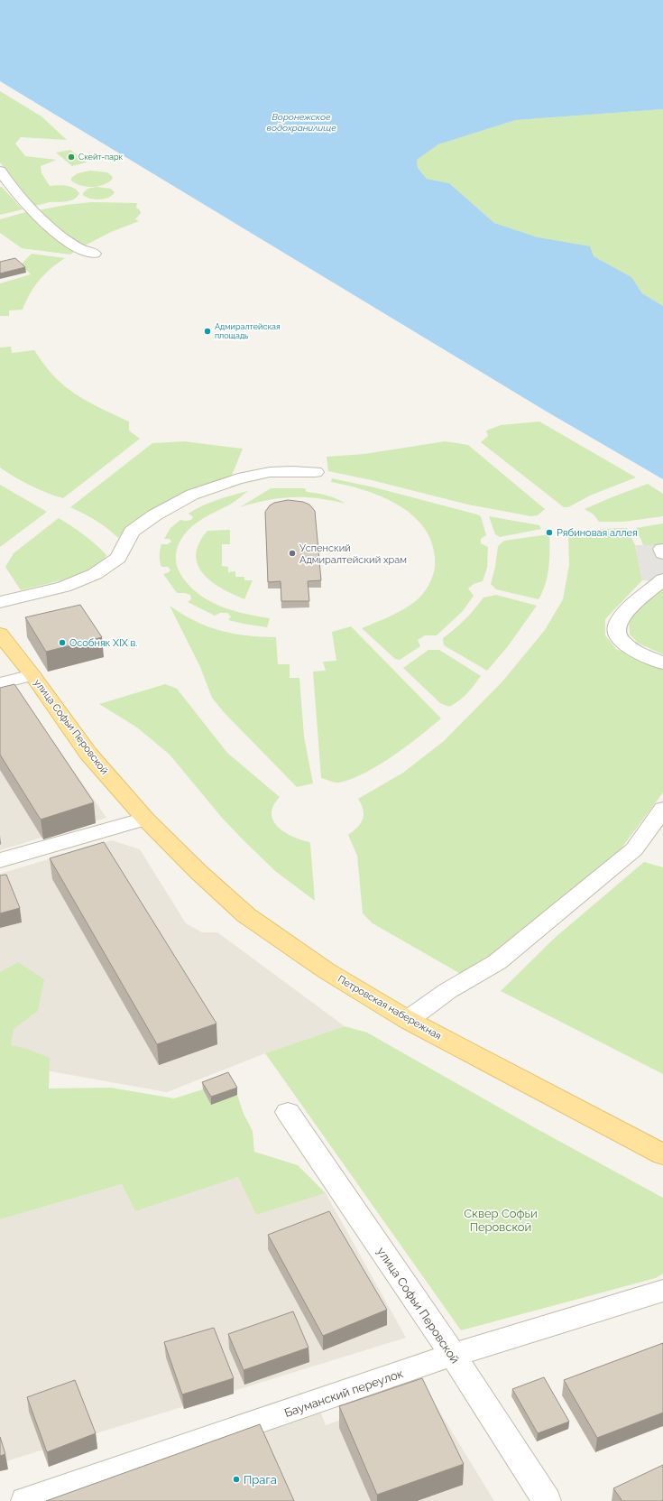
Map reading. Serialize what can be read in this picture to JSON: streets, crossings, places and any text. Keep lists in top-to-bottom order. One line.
{"streets":{"main road":["улица Софьи Перовской","Петровская набережная"],"street":["Бауманский переулок"]},"crossings":[["улица Софьи Перовской","Петровская набережная"],["улица Софьи Перовской","Бауманский переулок"]],"water":["Воронежское водохранилище"],"parks":["Сквер Софьи Перовской"],"places":["Скейт-парк","Адмиралтейская площадь","Рябиновая аллея","Успенский Адмиралтейский храм","Особняк XIX в.","Прага"]}
